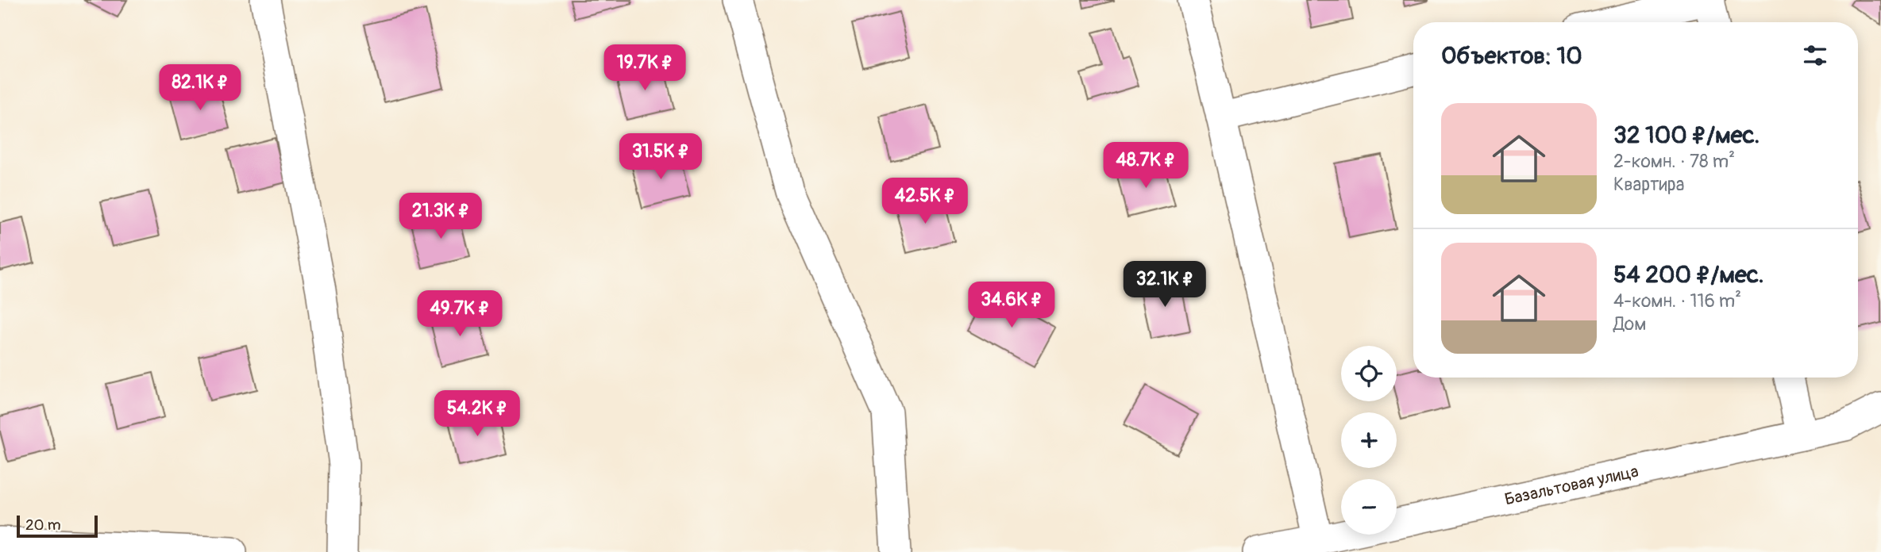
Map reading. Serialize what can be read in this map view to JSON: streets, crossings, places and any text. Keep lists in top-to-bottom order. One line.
{"streets":{"street":["Базальтовая улица"]},"scale_bar":"20 m","page":{"heading":"Объектов: 10","price":["19.7K ₽","82.1K ₽","31.5K ₽","48.7K ₽","42.5K ₽","21.3K ₽","32.1K ₽","34.6K ₽","49.7K ₽","54.2K ₽"],"list":[{"name":"32 100 ₽/мес.","note":"2-комн. · 78 m² · Квартира"},{"name":"54 200 ₽/мес.","note":"4-комн. · 116 m² · Дом"}],"map_buttons":["+","−"],"scale":"20 m"}}
